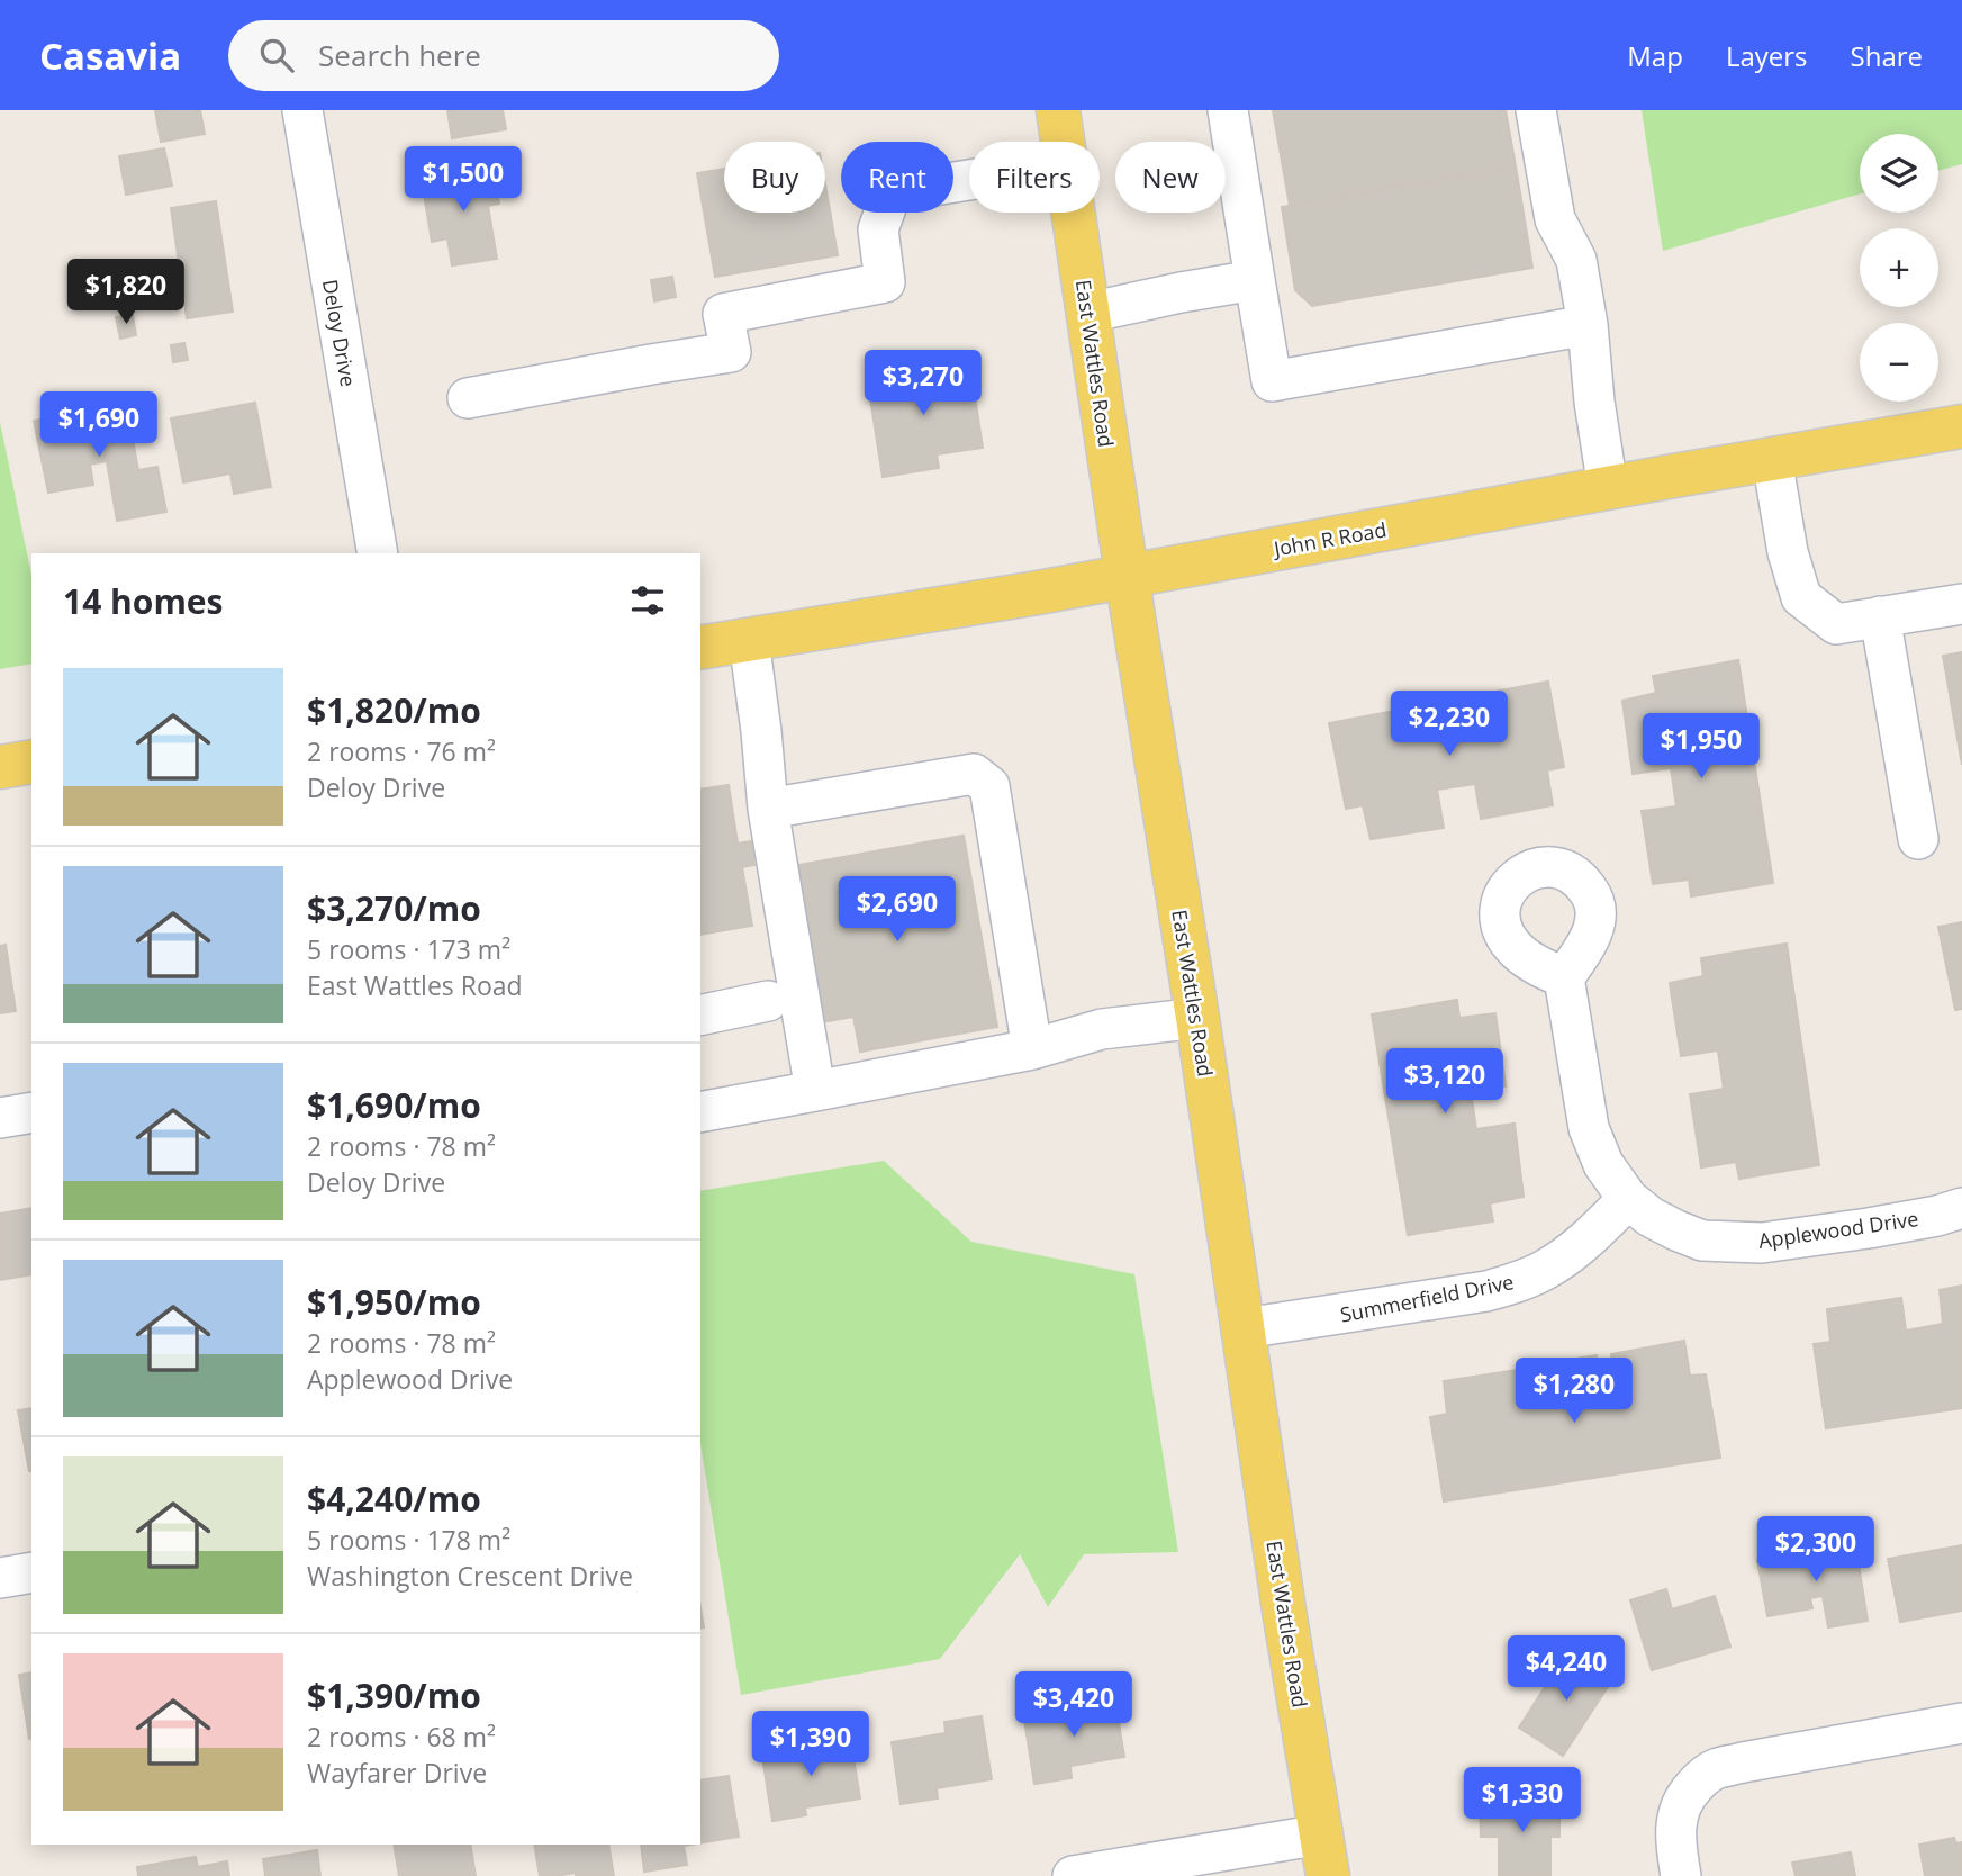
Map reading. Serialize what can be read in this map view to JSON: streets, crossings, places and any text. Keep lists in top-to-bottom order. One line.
{"streets":{"main road":["East Wattles Road","John R Road"],"street":["Deloy Drive","Applewood Drive","Summerfield Drive"]},"crossings":[["East Wattles Road","John R Road"],["East Wattles Road","Summerfield Drive"],["Applewood Drive","Summerfield Drive"]],"page":{"header":"Casavia","search":"Search here","nav":["Map","Layers","Share"],"map_buttons":["+","−"],"chip":["Buy","Rent","Filters","New"],"price":["$1,500","$1,820","$3,270","$1,690","$2,230","$1,950","$2,690","$3,120","$1,280","$2,300","$4,240","$3,420","$1,390","$1,330"],"heading":"14 homes","list":[{"name":"$1,820/mo","note":"2 rooms · 76 m² · Deloy Drive"},{"name":"$3,270/mo","note":"5 rooms · 173 m² · East Wattles Road"},{"name":"$1,690/mo","note":"2 rooms · 78 m² · Deloy Drive"},{"name":"$1,950/mo","note":"2 rooms · 78 m² · Applewood Drive"},{"name":"$4,240/mo","note":"5 rooms · 178 m² · Washington Crescent Drive"},{"name":"$1,390/mo","note":"2 rooms · 68 m² · Wayfarer Drive"}]}}
